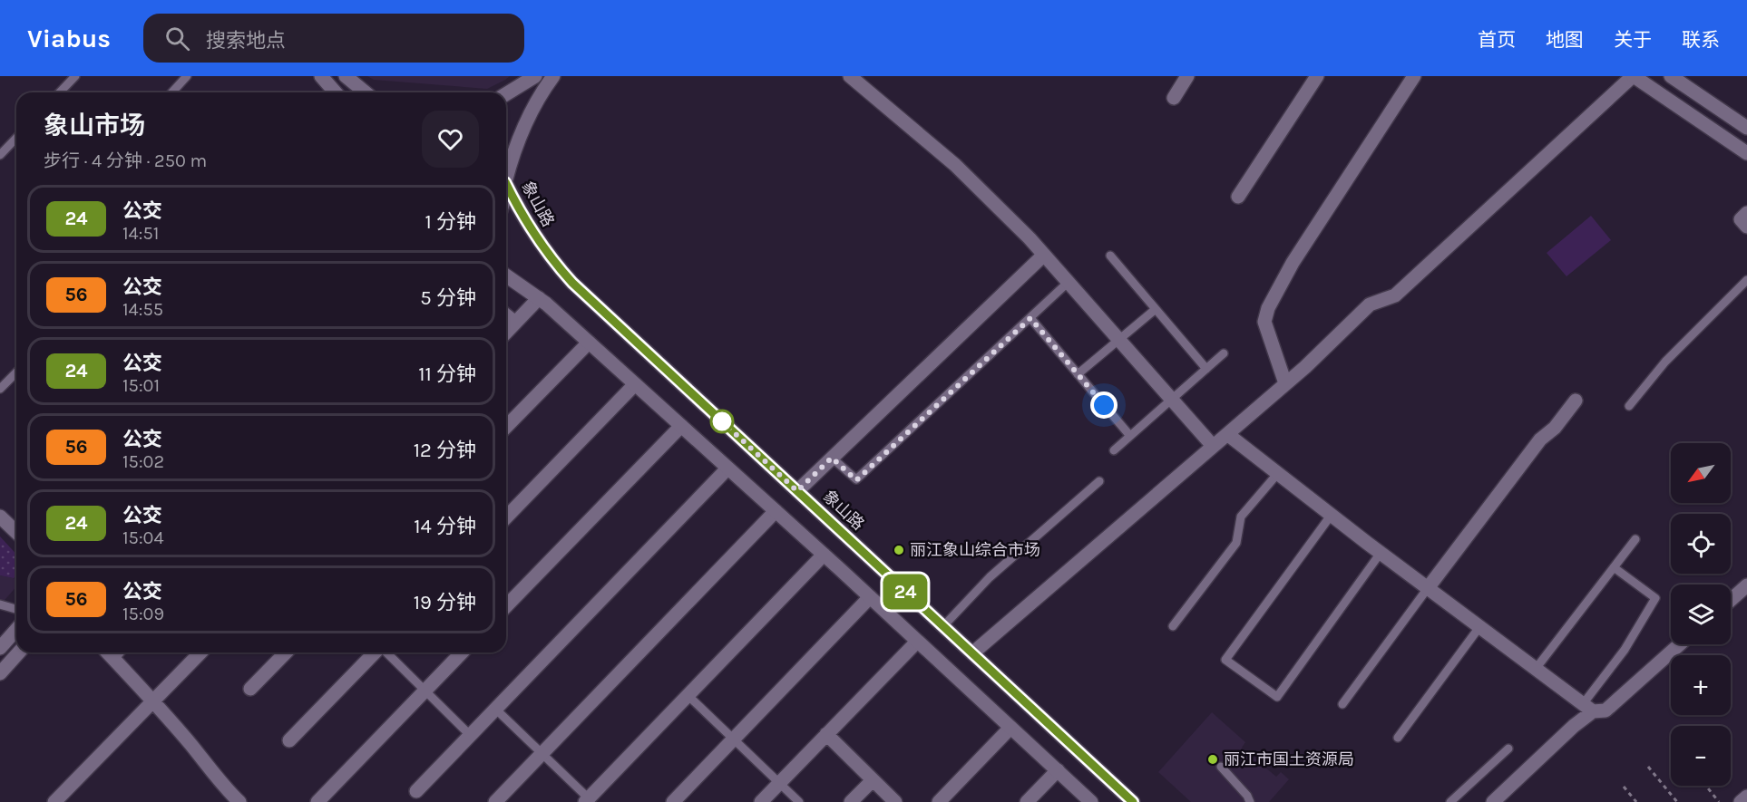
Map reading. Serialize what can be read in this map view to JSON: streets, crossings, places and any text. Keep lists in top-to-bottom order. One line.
{"streets":{"street":["象山路"]},"places":["丽江象山综合市场","丽江市国土资源局"],"lines":["bus line 24"],"north":"bottom left","page":{"header":"Viabus","search":"搜索地点","nav":["首页","地图","关于","联系"],"on_map":"24","heading":["象山市场","步行 · 4 分钟 · 250 m"],"list":[{"mark":"24","name":"公交","note":"14:51","value":"1 分钟"},{"mark":"56","name":"公交","note":"14:55","value":"5 分钟"},{"mark":"24","name":"公交","note":"15:01","value":"11 分钟"},{"mark":"56","name":"公交","note":"15:02","value":"12 分钟"},{"mark":"24","name":"公交","note":"15:04","value":"14 分钟"},{"mark":"56","name":"公交","note":"15:09","value":"19 分钟"}],"map_buttons":["+","−"]}}
